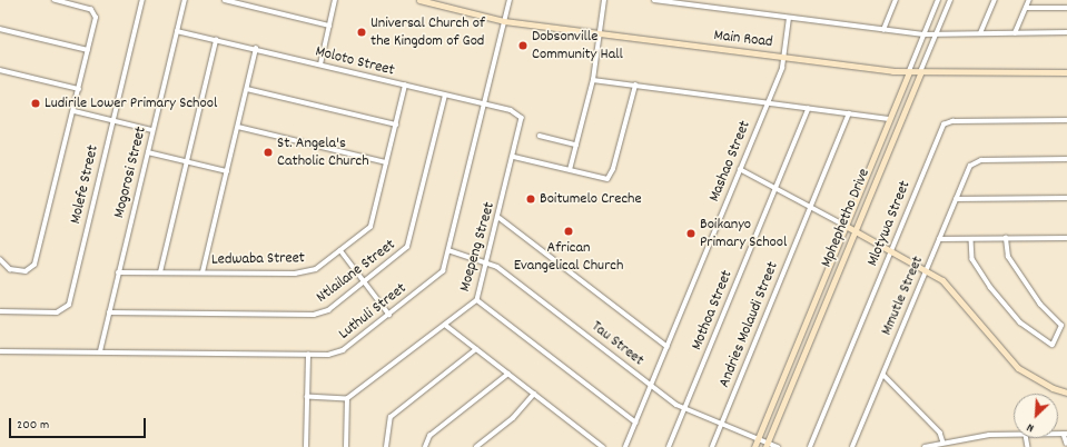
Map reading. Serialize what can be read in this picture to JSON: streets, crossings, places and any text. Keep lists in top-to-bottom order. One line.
{"streets":{"street":["Main Road","Moloto Street","Mashao Street","Mogorosi Street","Molefe Street","Mphephetho Drive","Mlotywa Street","Moepeng Street","Ledwaba Street","Ntlailane Street","Mmutle Street","Mothoa Street","Luthuli Street","Andries Molaudi Street","Tau Street"]},"crossings":[["Main Road","Mashao Street"],["Main Road","Mphephetho Drive"],["Main Road","Luthuli Street"],["Moloto Street","Mogorosi Street"],["Moloto Street","Moepeng Street"],["Moloto Street","Ledwaba Street"],["Moloto Street","Ntlailane Street"],["Moloto Street","Luthuli Street"],["Mashao Street","Tau Street"],["Mogorosi Street","Ledwaba Street"],["Mogorosi Street","Ntlailane Street"],["Mogorosi Street","Luthuli Street"],["Mphephetho Drive","Tau Street"],["Moepeng Street","Tau Street"],["Mothoa Street","Tau Street"],["Luthuli Street","Tau Street"],["Andries Molaudi Street","Tau Street"]],"places":["Universal Church of the Kingdom of God","Dobsonville Community Hall","Ludirile Lower Primary School","St. Angela's Catholic Church","Boitumelo Creche","African Evangelical Church","Boikanyo Primary School"],"scale_bar":"200 m","north":"bottom left"}
